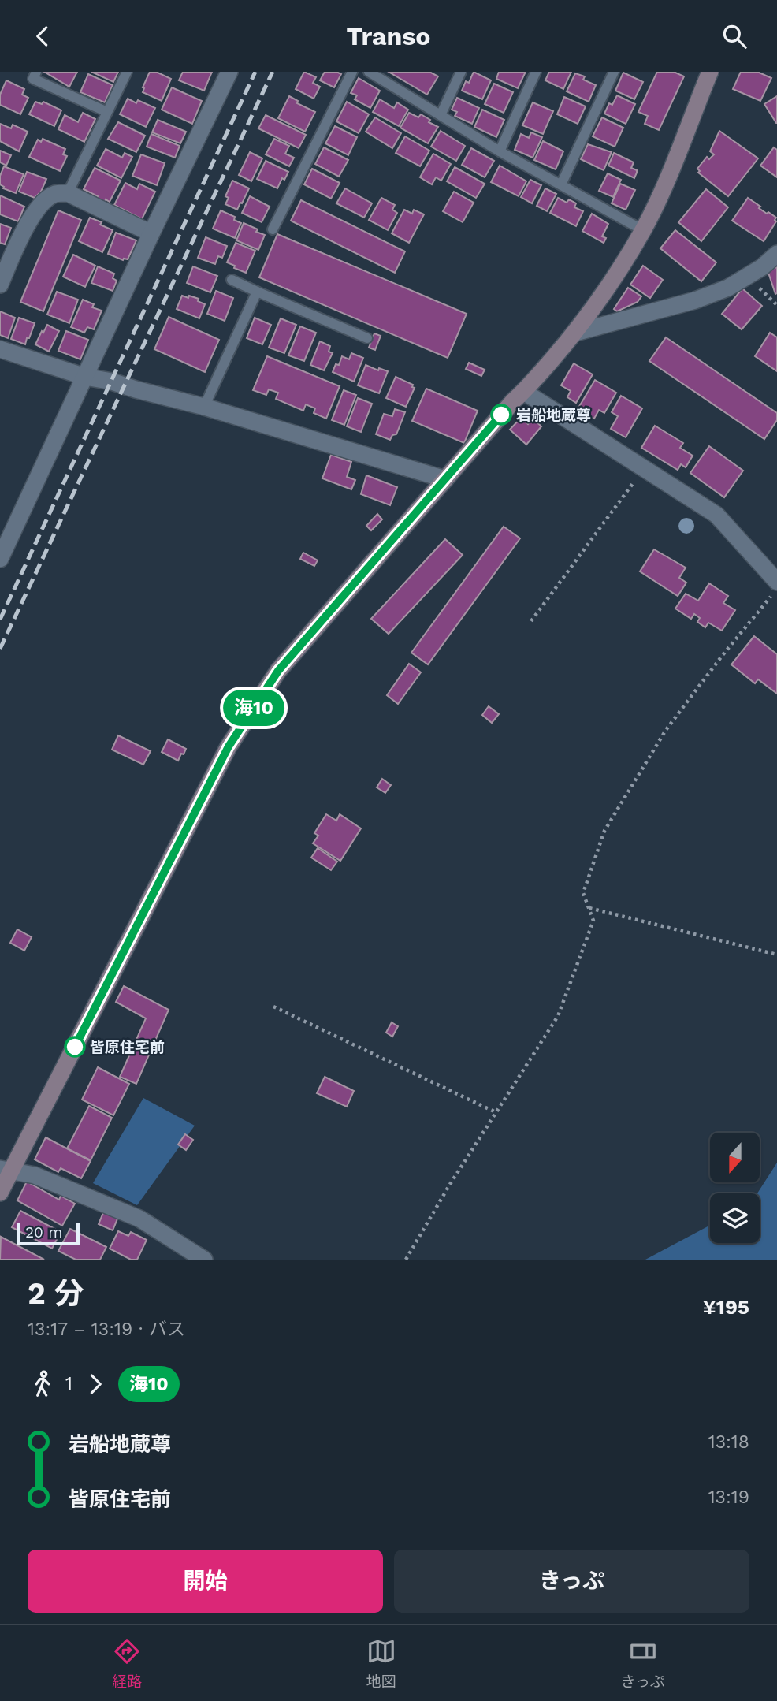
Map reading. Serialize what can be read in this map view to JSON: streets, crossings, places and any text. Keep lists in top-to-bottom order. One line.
{"places":["岩船地蔵尊","皆原住宅前"],"lines":["bus line 海10"],"scale_bar":"20 m","north":"bottom","page":{"header":"Transo","on_map":"海10","scale":"20 m","heading":["2 分","13:17 – 13:19 · バス","¥195"],"legs":["1","海10"],"list":[{"name":"岩船地蔵尊","value":"13:18"},{"name":"皆原住宅前","value":"13:19"}],"buttons":["開始","きっぷ"],"tabs":["経路","地図","きっぷ"]}}
